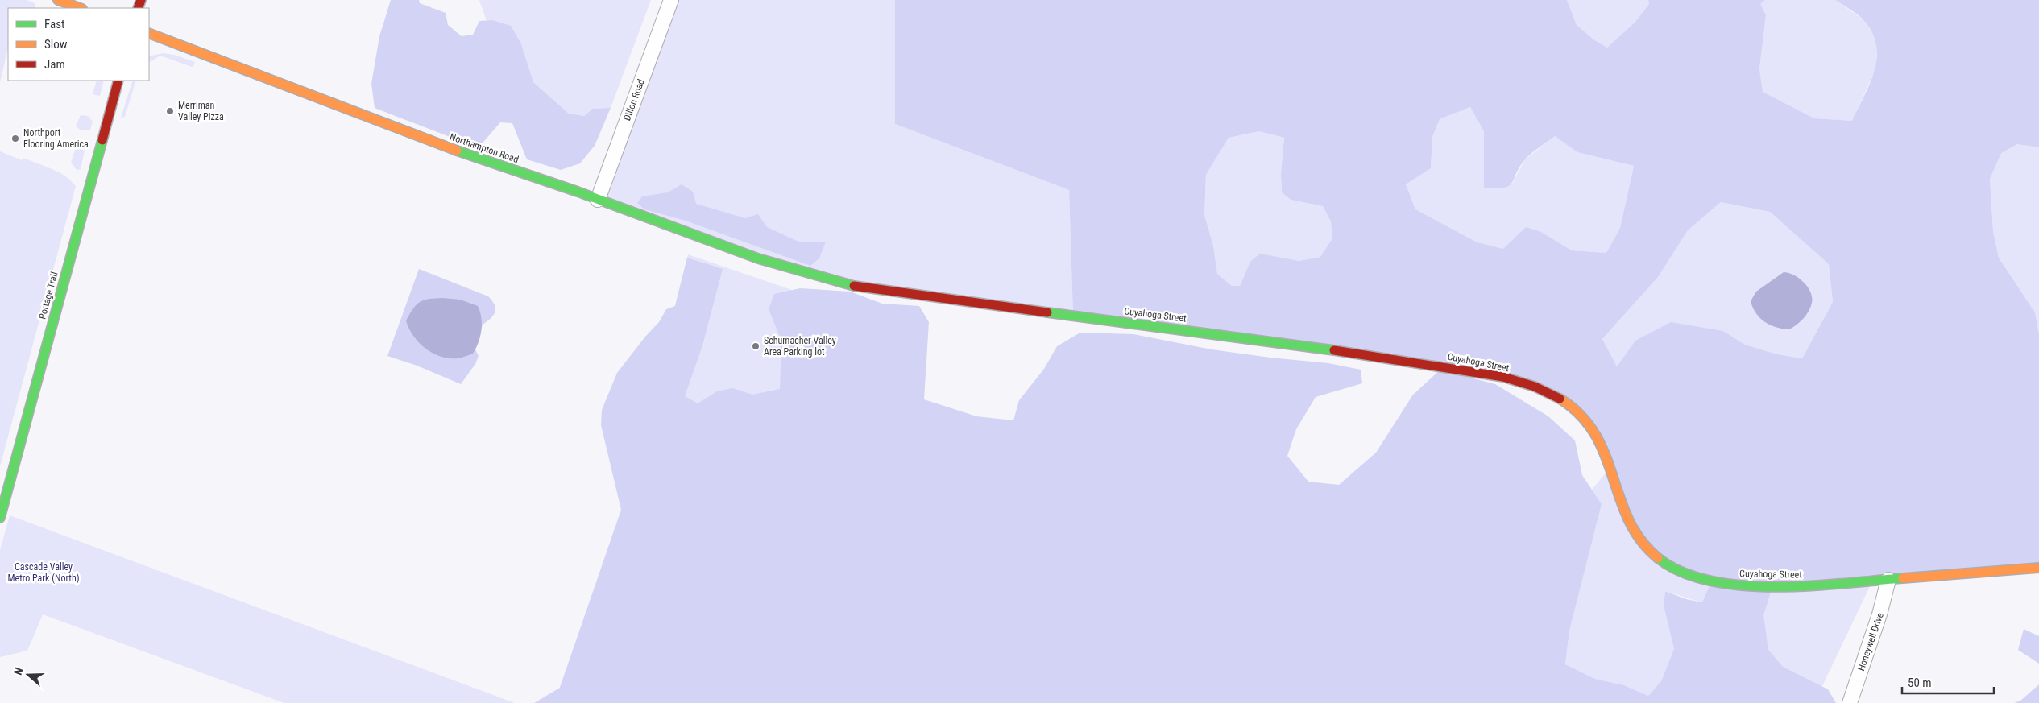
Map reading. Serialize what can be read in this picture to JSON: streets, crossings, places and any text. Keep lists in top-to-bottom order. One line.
{"streets":{"street":["Dillon Road","Northampton Road","Portage Trail","Cuyahoga Street","Honeywell Drive"]},"crossings":[["Dillon Road","Northampton Road"],["Northampton Road","Cuyahoga Street"],["Cuyahoga Street","Honeywell Drive"]],"parks":["Cascade Valley Metro Park (North)"],"places":["Merriman Valley Pizza","Northport Flooring America","Schumacher Valley Area Parking lot"],"legend":["Fast","Slow","Jam"],"scale_bar":"50 m","north":"left"}
